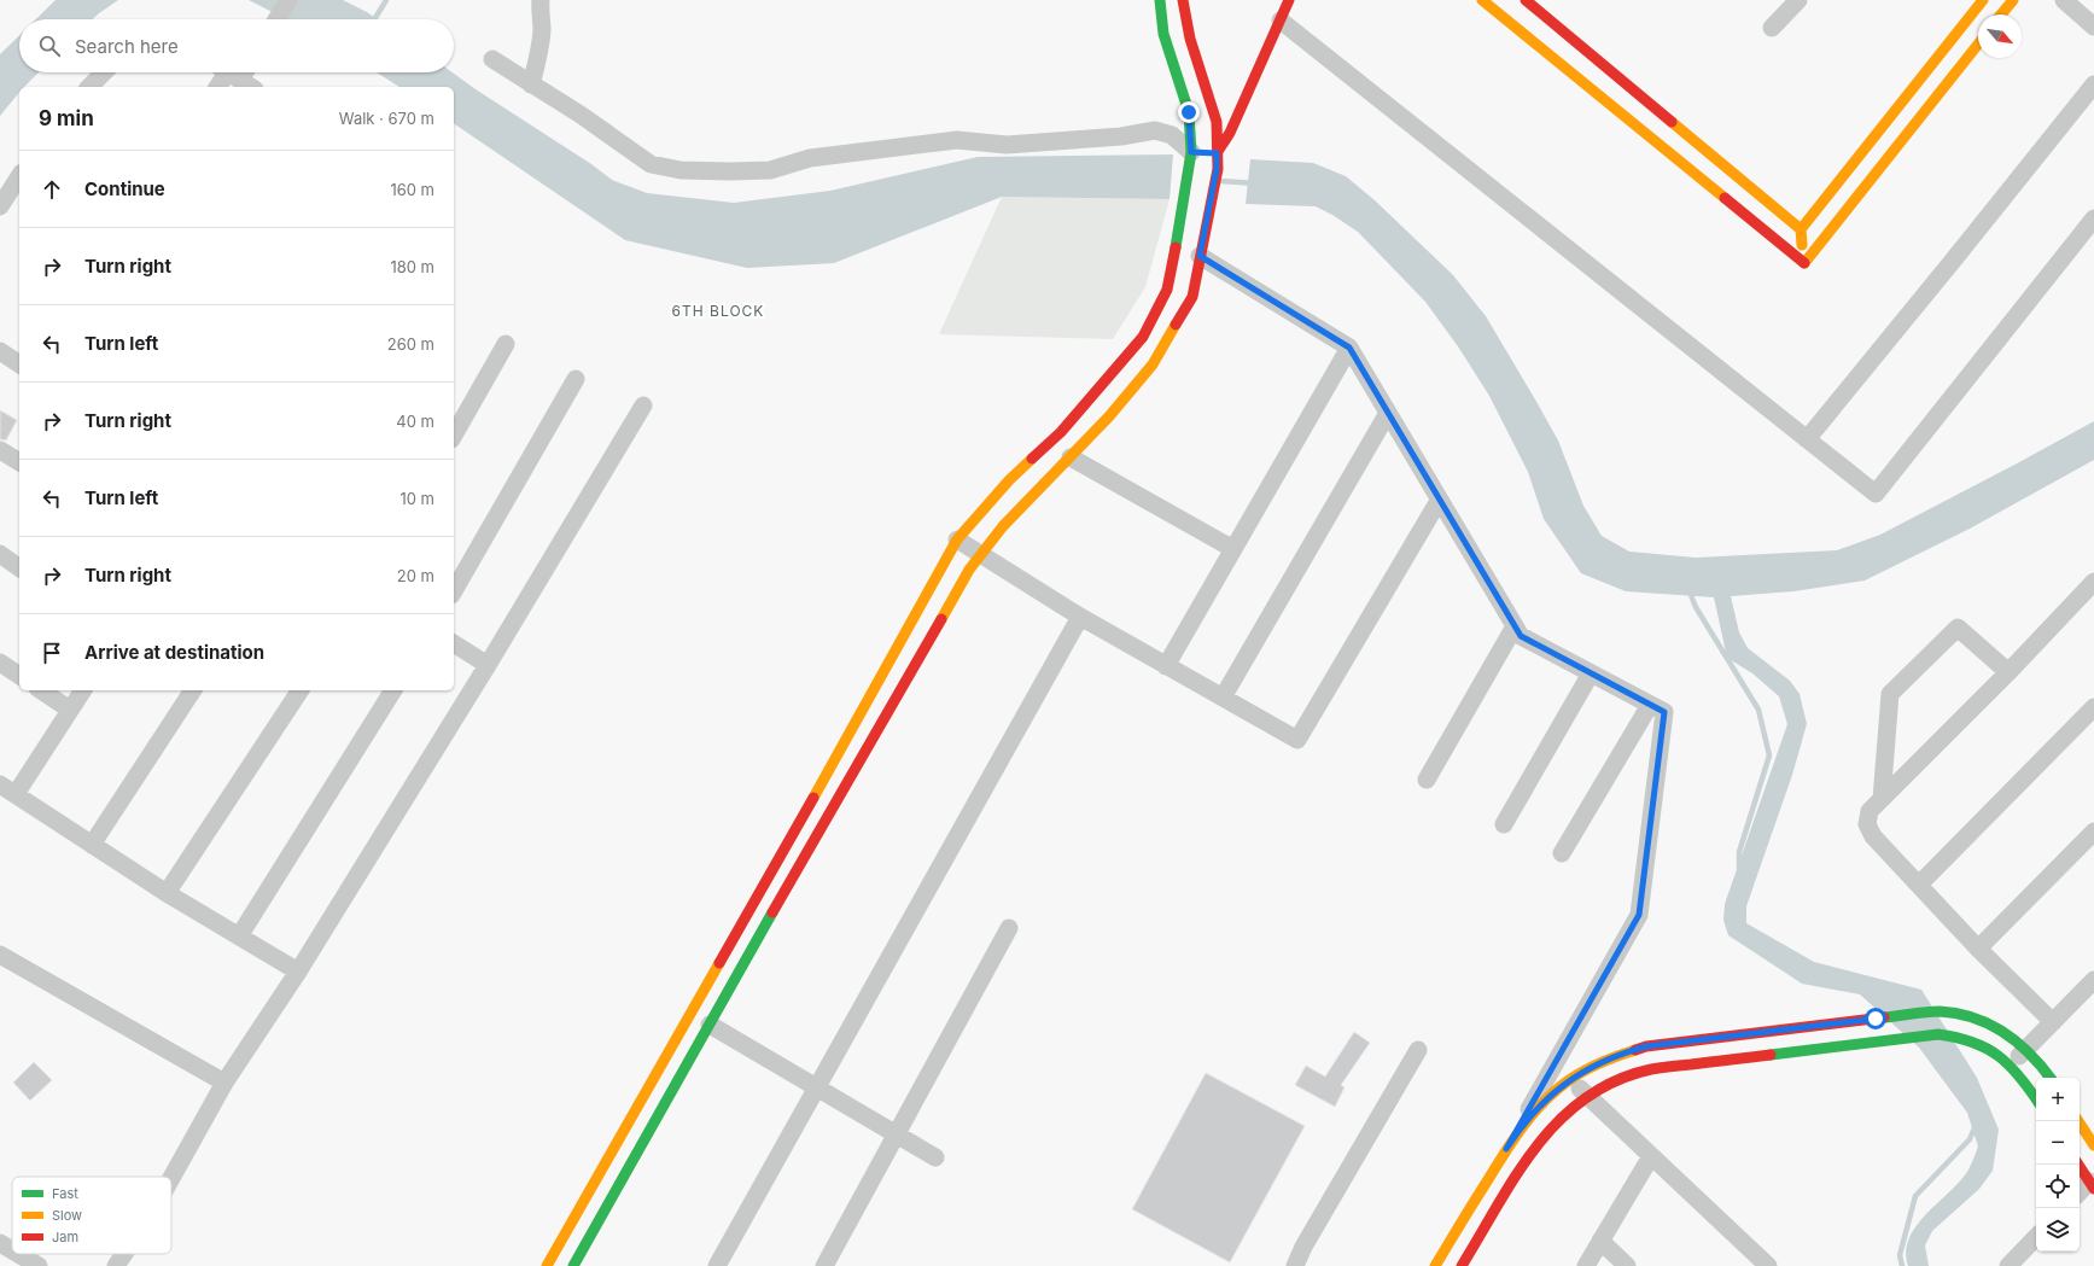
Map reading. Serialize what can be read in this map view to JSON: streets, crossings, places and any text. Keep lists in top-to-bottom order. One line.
{"districts":["6TH BLOCK"],"legend":["Fast","Slow","Jam"],"north":"bottom right","page":{"search":"Search here","heading":["9 min","Walk · 670 m"],"list":[["Continue","160 m"],["Turn right","180 m"],["Turn left","260 m"],["Turn right","40 m"],["Turn left","10 m"],["Turn right","20 m"],"Arrive at destination"],"map_buttons":["+","−"]}}
